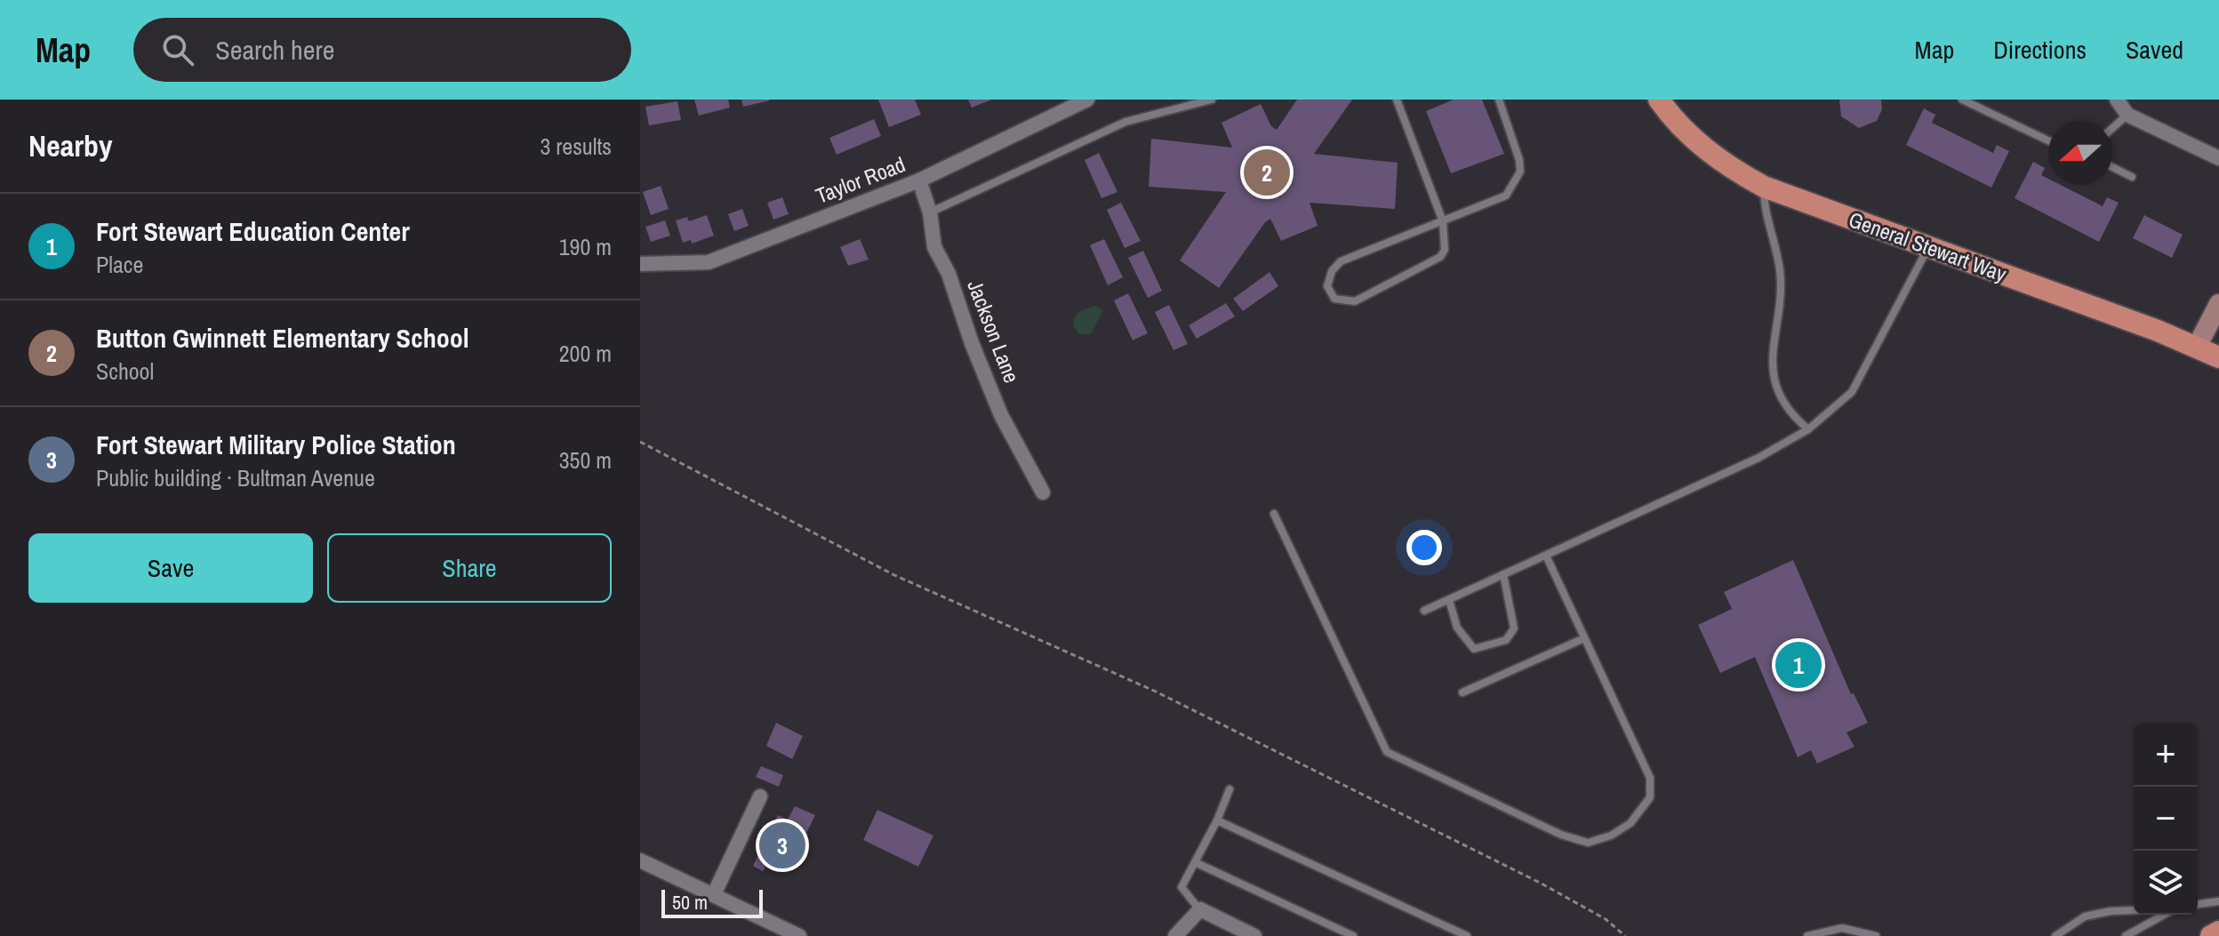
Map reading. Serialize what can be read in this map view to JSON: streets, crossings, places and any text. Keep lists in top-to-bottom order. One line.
{"streets":{"main road":["General Stewart Way"],"street":["Taylor Road","Jackson Lane"]},"crossings":[["Taylor Road","Jackson Lane"]],"scale_bar":"50 m","north":"left","page":{"header":"Map","search":"Search here","nav":["Map","Directions","Saved"],"heading":["Nearby","3 results"],"pins":["2","1","3"],"list":[{"mark":"1","name":"Fort Stewart Education Center","note":"Place","value":"190 m"},{"mark":"2","name":"Button Gwinnett Elementary School","note":"School","value":"200 m"},{"mark":"3","name":"Fort Stewart Military Police Station","note":"Public building · Bultman Avenue","value":"350 m"}],"buttons":["Save","Share"],"map_buttons":["+","−"],"scale":"50 m"}}
